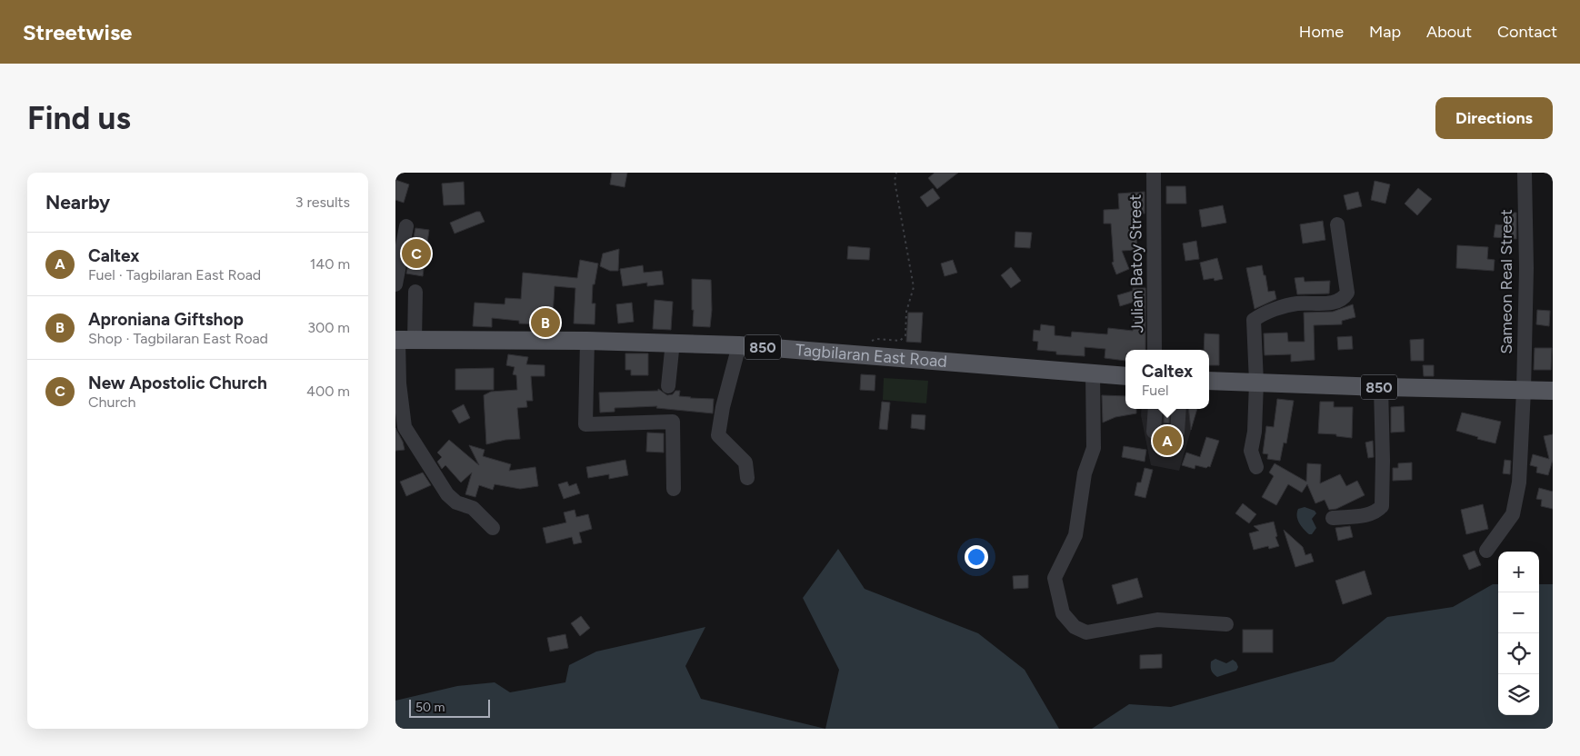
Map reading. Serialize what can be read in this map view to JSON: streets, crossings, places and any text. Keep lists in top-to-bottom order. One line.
{"streets":{"main road":["850","Tagbilaran East Road"],"street":["Julian Batoy Street","Sameon Real Street"]},"crossings":[["Sameon Real Street","850"]],"scale_bar":"50 m","page":{"header":"Streetwise","nav":["Home","Map","About","Contact"],"buttons":"Directions","title":"Find us","heading":["Nearby","3 results"],"list":[{"mark":"A","name":"Caltex","note":"Fuel · Tagbilaran East Road","value":"140 m"},{"mark":"B","name":"Aproniana Giftshop","note":"Shop · Tagbilaran East Road","value":"300 m"},{"mark":"C","name":"New Apostolic Church","note":"Church","value":"400 m"}],"pins":["C","B","A"],"popup":["Caltex","Fuel"],"map_buttons":["+","−"],"scale":"50 m"}}
